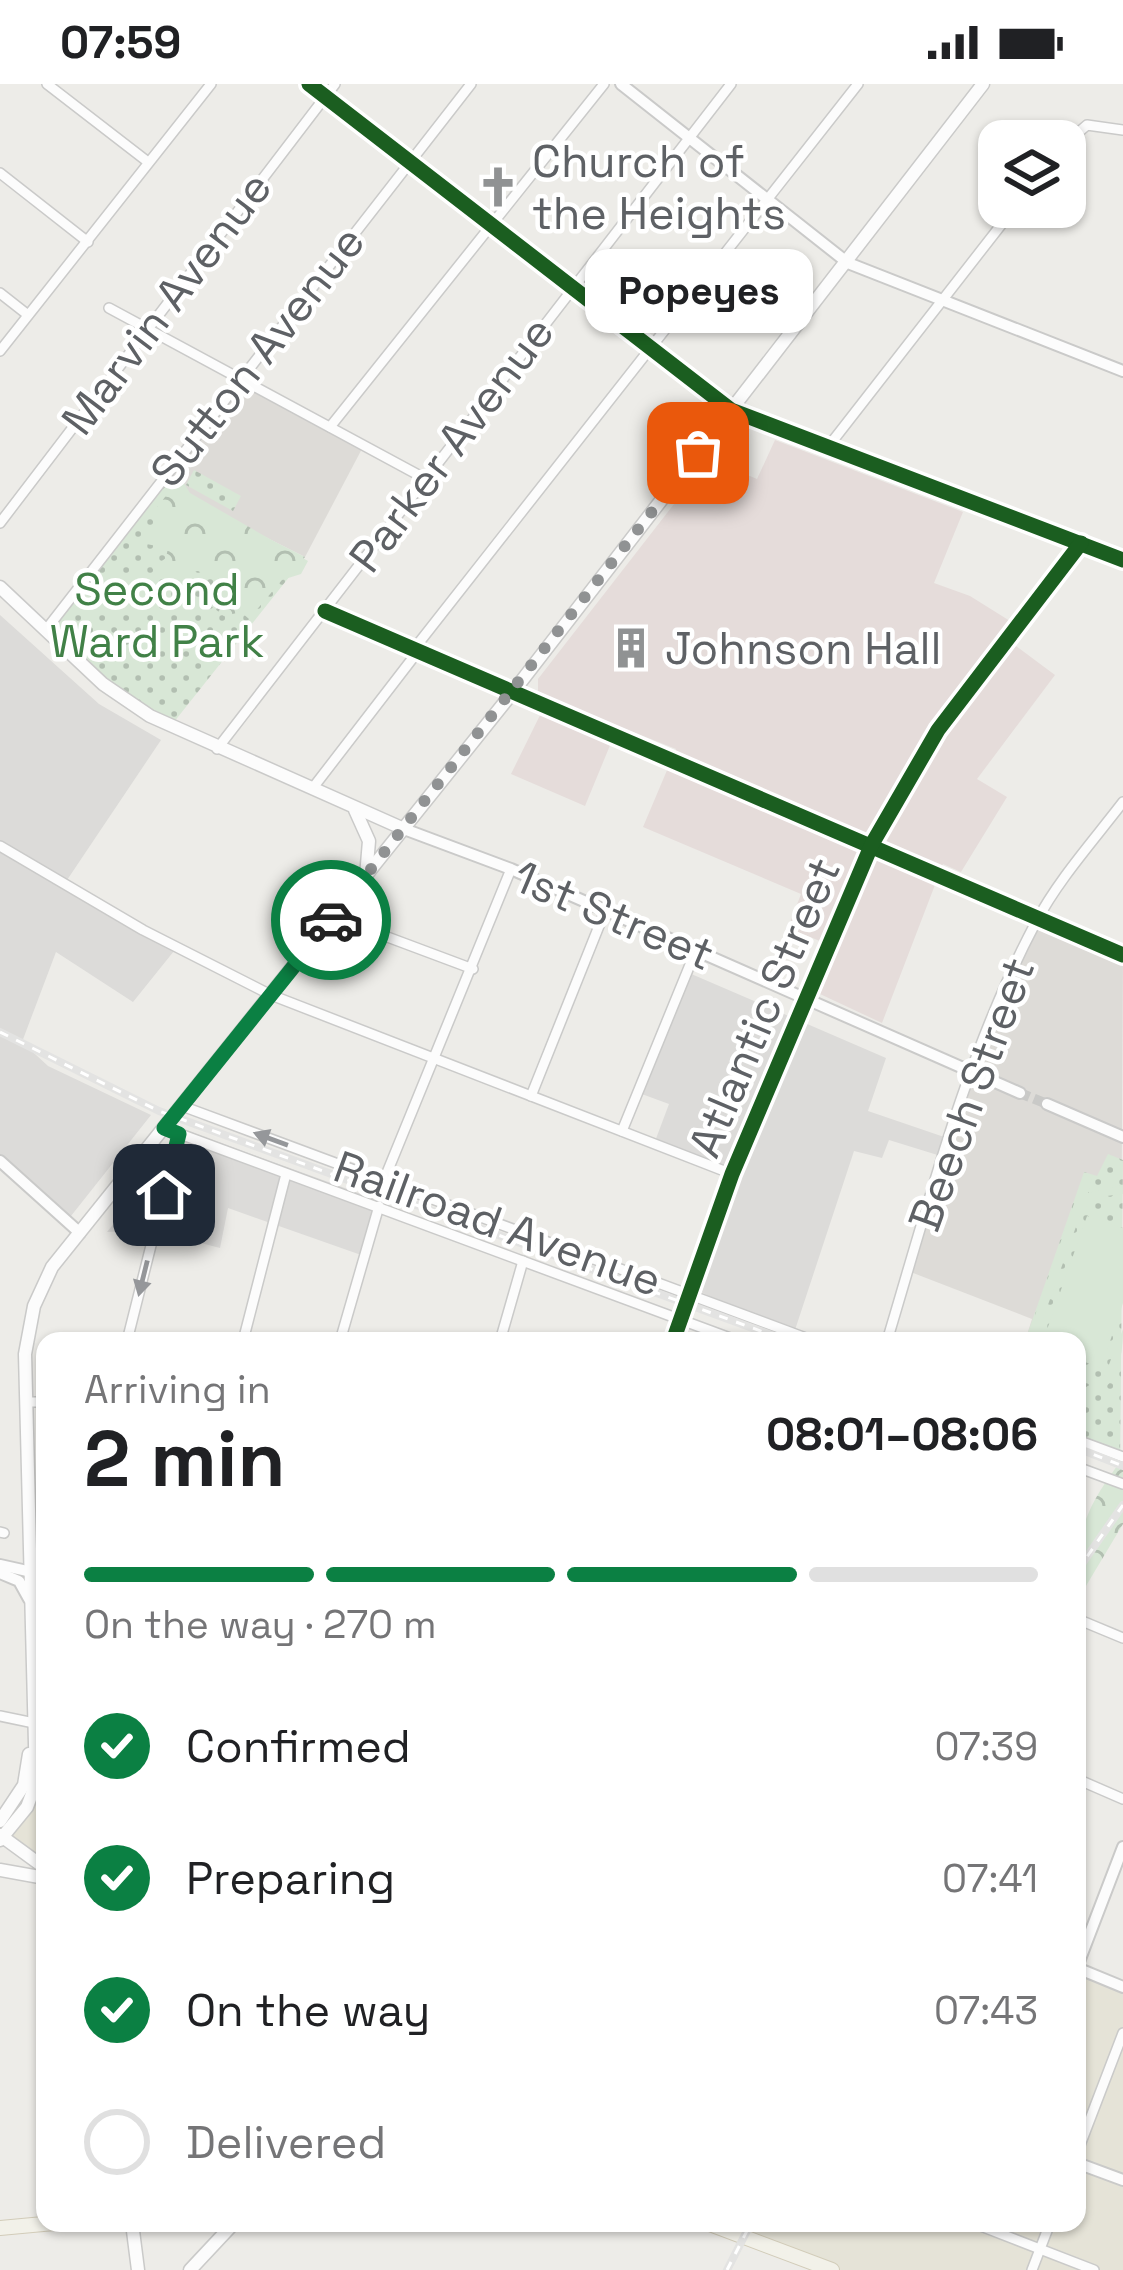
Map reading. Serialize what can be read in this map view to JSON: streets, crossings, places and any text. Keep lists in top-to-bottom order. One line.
{"streets":{"street":["Marvin Avenue","Sutton Avenue","Parker Avenue","1st Street","Atlantic Street","Beech Street","Railroad Avenue"]},"crossings":[["1st Street","Atlantic Street"],["1st Street","Beech Street"],["Atlantic Street","Railroad Avenue"]],"parks":["Second Ward Park"],"places":{"church":["Church of the Heights"],"other":["Popeyes"],"building":["Johnson Hall"]},"page":{"status":"07:59","bubble":"Popeyes","heading":["2 min","Arriving in","08:01–08:06"],"bar":"On the way · 270 m","list":[["Confirmed","07:39"],["Preparing","07:41"],["On the way","07:43"],"Delivered"]}}
